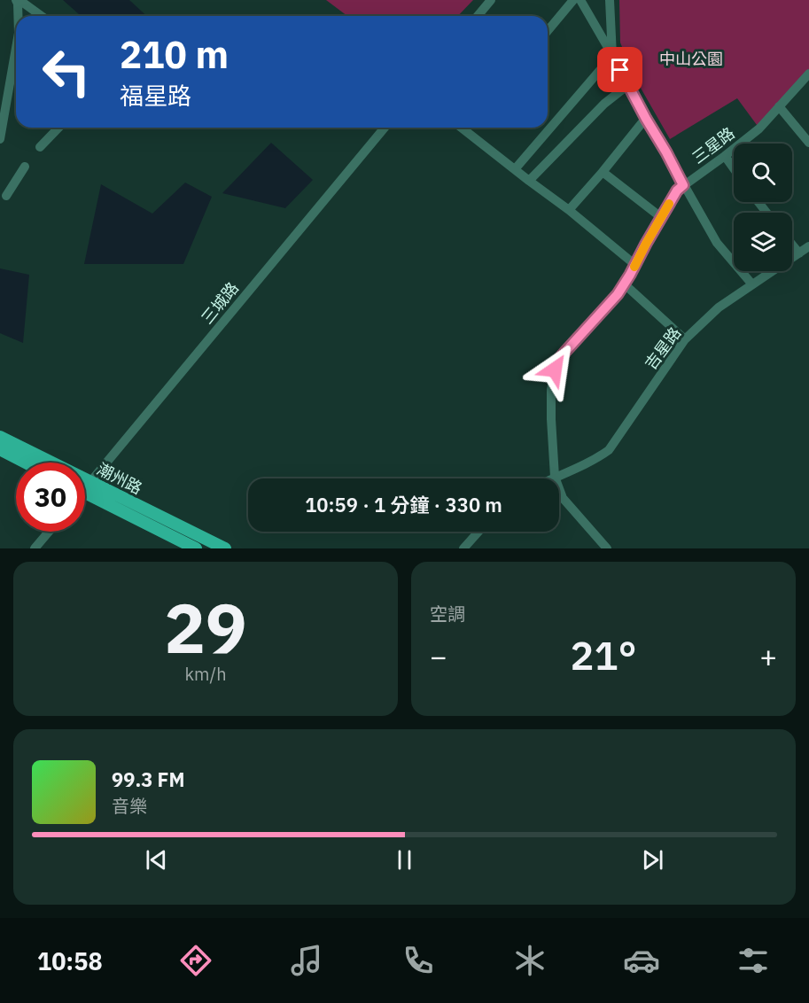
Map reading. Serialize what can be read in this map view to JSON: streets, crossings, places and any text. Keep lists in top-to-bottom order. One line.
{"streets":{"main road":["潮州路"],"street":["三星路","三城路","吉星路"]},"crossings":[["三星路","吉星路"]],"parks":["中山公園"],"page":{"turn":["210 m","福星路"],"limit":"30","trip":"10:59 · 1 分鐘 · 330 m","tile":[["29","km/h"],"空調"],"heat":["−","21°","+"],"song":["99.3 FM","音樂"],"tabs":"10:58"}}
